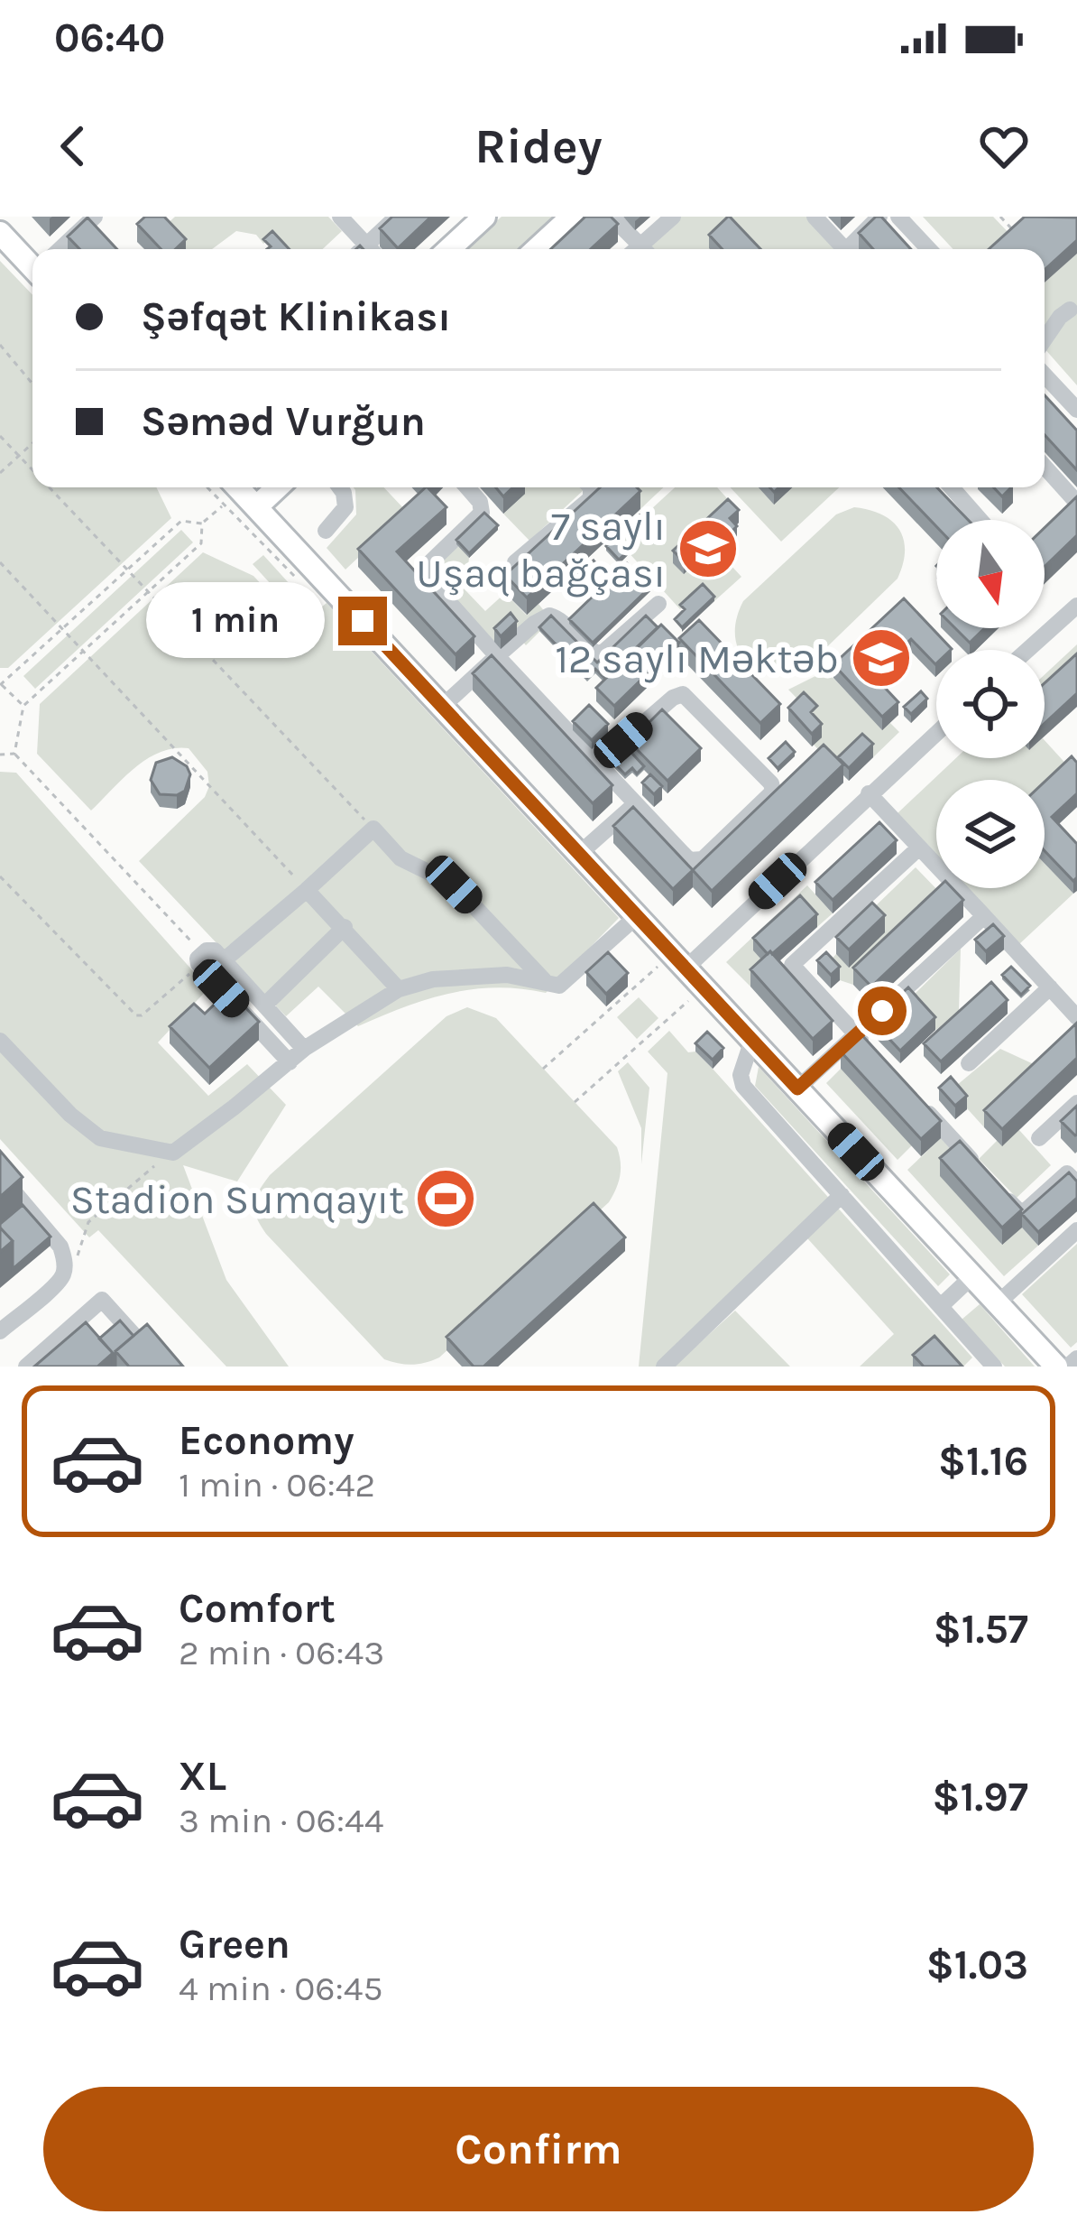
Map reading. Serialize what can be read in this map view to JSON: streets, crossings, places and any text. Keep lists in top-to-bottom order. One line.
{"places":{"school or university":["7 saylı Uşaq bağçası","12 saylı Məktəb"],"sports":["Stadion Sumqayıt"]},"north":"bottom","page":{"status":"06:40","header":"Ridey","banner":["Şəfqət Klinikası","Səməd Vurğun"],"bubble":"1 min","list":[{"name":"Economy","note":"1 min · 06:42","value":"$1.16"},{"name":"Comfort","note":"2 min · 06:43","value":"$1.57"},{"name":"XL","note":"3 min · 06:44","value":"$1.97"},{"name":"Green","note":"4 min · 06:45","value":"$1.03"}],"buttons":"Confirm"}}
